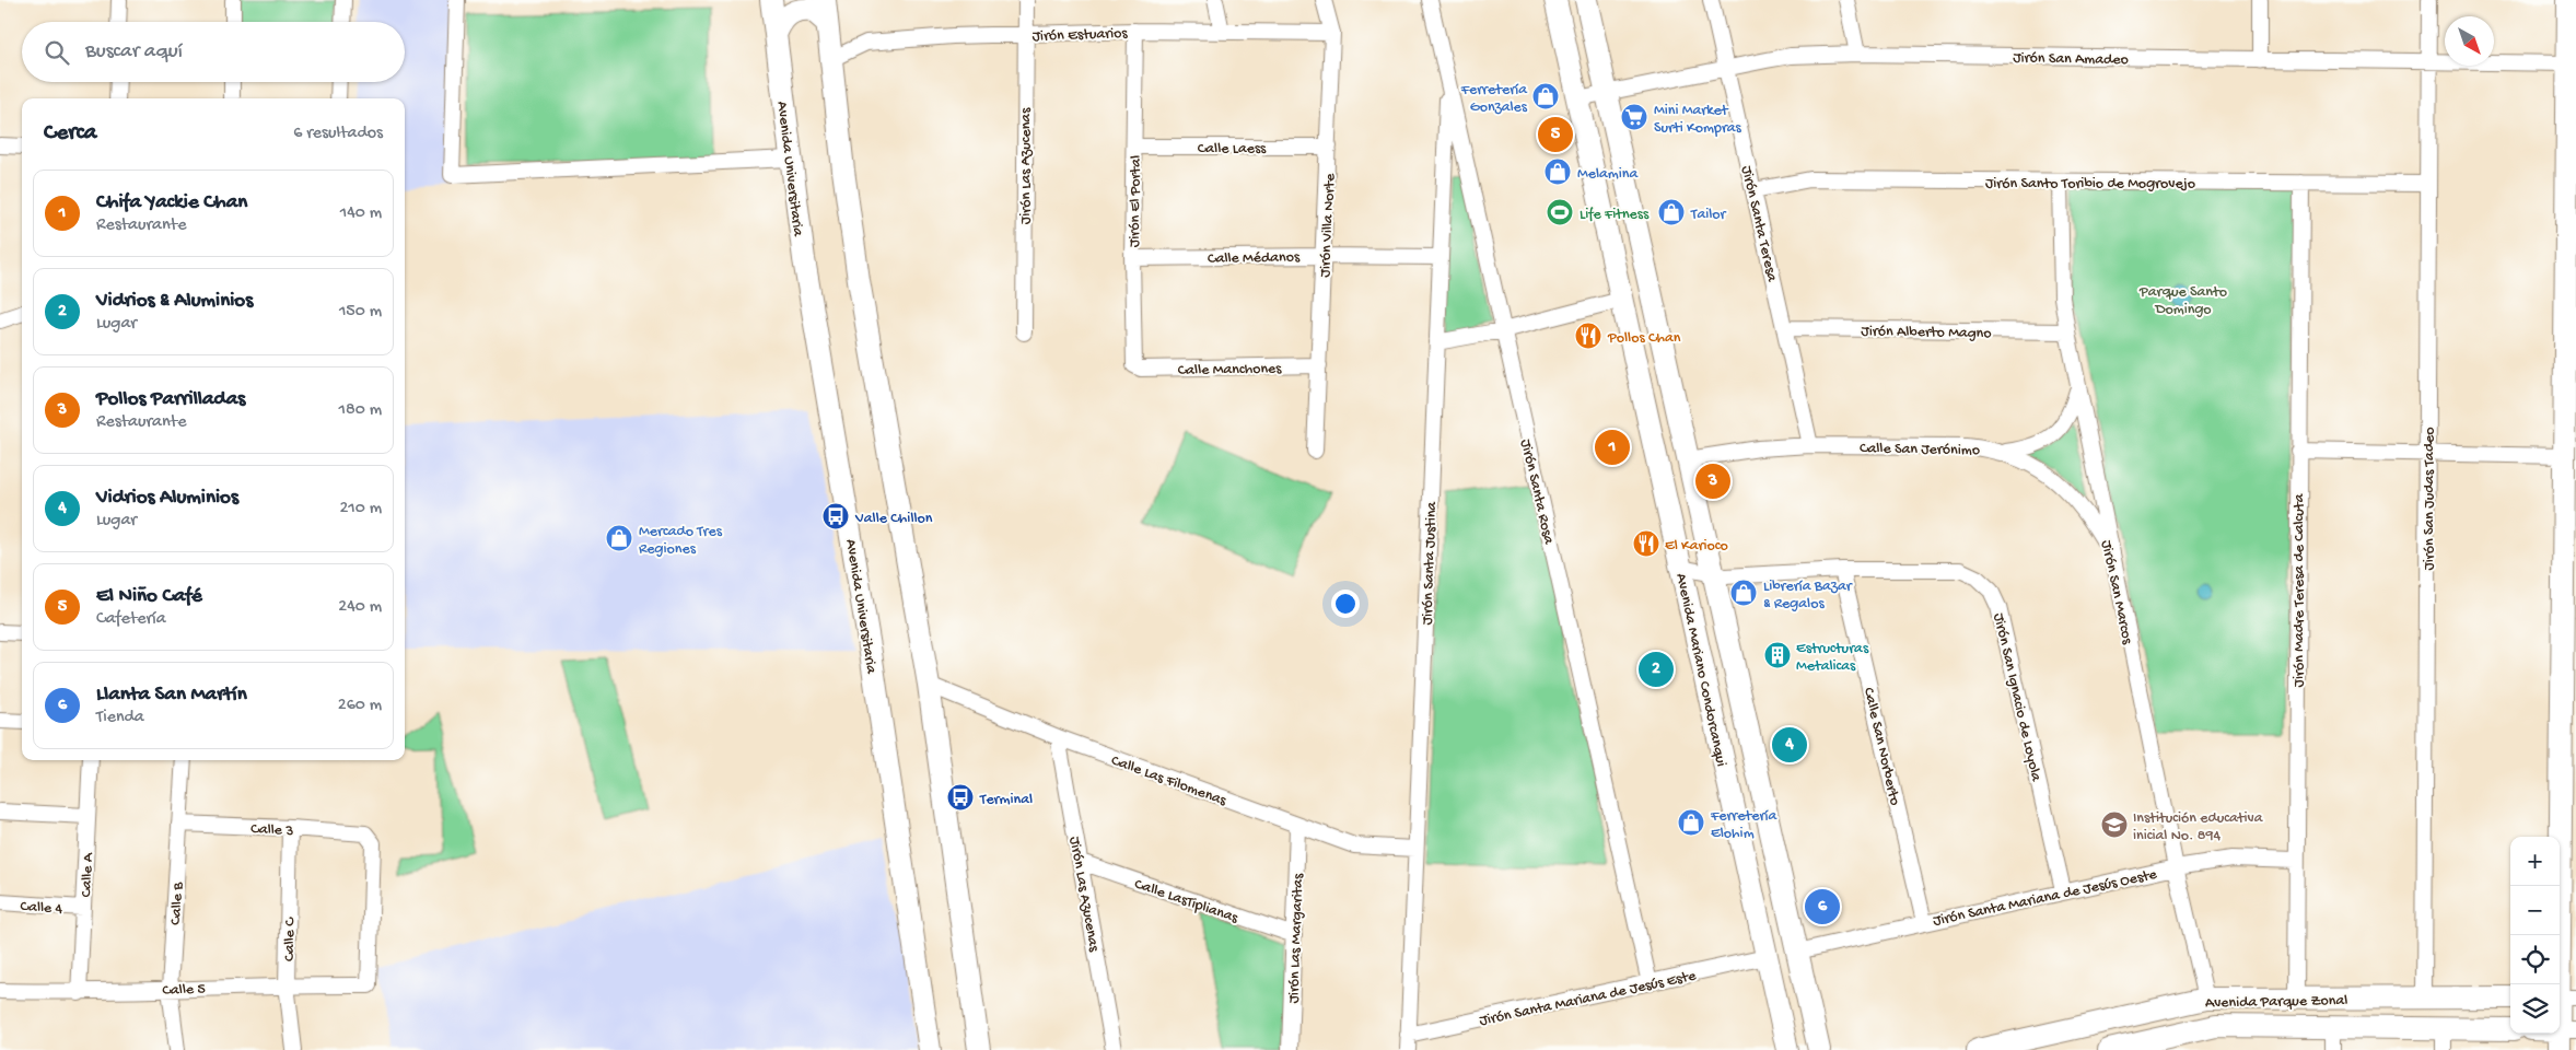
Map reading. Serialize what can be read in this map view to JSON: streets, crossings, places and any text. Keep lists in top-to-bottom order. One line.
{"streets":{"main road":["Avenida Universitaria","Avenida Mariano Condorcanqui","Avenida Parque Zonal"],"street":["Jirón Estuarios","Jirón San Amadeo","Calle Laess","Jirón Las Azucenas","Jirón Santo Toribio de Mogrovejo","Jirón El Portal","Jirón Santa Teresa","Jirón Villa Norte","Calle Médanos","Jirón Alberto Magno","Calle Manchones","Calle San Jerónimo","Jirón Santa Rosa","Jirón San Judas Tadeo","Jirón Santa Justina","Jirón Madre Teresa de Calcuta","Jirón San Marcos","Jirón San Ignacio de Loyola","Calle San Norberto","Calle Las Filomenas","Calle 3","Calle A","Jirón Santa Mariana de Jesús Oeste","Calle LasTiplianas","Calle B","Calle 4","Jirón Las Margaritas","Calle C","Calle 5","Jirón Santa Mariana de Jesús Este"]},"crossings":[["Jirón Estuarios","Jirón Las Azucenas"],["Jirón Estuarios","Jirón El Portal"],["Jirón Estuarios","Jirón Villa Norte"],["Jirón San Amadeo","Jirón Santa Teresa"],["Jirón San Amadeo","Jirón San Judas Tadeo"],["Jirón San Amadeo","Avenida Mariano Condorcanqui"],["Calle Laess","Jirón El Portal"],["Calle Laess","Jirón Villa Norte"],["Jirón Las Azucenas","Calle Las Filomenas"],["Jirón Las Azucenas","Calle LasTiplianas"],["Jirón Santo Toribio de Mogrovejo","Jirón Santa Teresa"],["Jirón Santo Toribio de Mogrovejo","Jirón San Judas Tadeo"],["Jirón Santo Toribio de Mogrovejo","Jirón Madre Teresa de Calcuta"],["Jirón Santo Toribio de Mogrovejo","Jirón San Marcos"],["Jirón El Portal","Calle Médanos"],["Jirón El Portal","Calle Manchones"],["Jirón Santa Teresa","Jirón Alberto Magno"],["Jirón Santa Teresa","Calle San Jerónimo"],["Jirón Villa Norte","Calle Médanos"],["Jirón Villa Norte","Calle Manchones"],["Calle Médanos","Jirón Santa Justina"],["Jirón Alberto Magno","Jirón San Marcos"],["Calle San Jerónimo","Jirón San Marcos"],["Calle San Jerónimo","Avenida Mariano Condorcanqui"],["Jirón Santa Rosa","Jirón Santa Justina"],["Jirón Santa Rosa","Jirón Santa Mariana de Jesús Este"],["Jirón San Judas Tadeo","Avenida Parque Zonal"],["Jirón Santa Justina","Calle Las Filomenas"],["Jirón Santa Justina","Jirón Santa Mariana de Jesús Este"],["Jirón Madre Teresa de Calcuta","Jirón Santa Mariana de Jesús Oeste"],["Jirón Madre Teresa de Calcuta","Avenida Parque Zonal"],["Jirón San Marcos","Jirón Santa Mariana de Jesús Oeste"],["Jirón San Marcos","Avenida Parque Zonal"],["Avenida Mariano Condorcanqui","Jirón San Ignacio de Loyola"],["Avenida Mariano Condorcanqui","Jirón Santa Mariana de Jesús Oeste"],["Avenida Mariano Condorcanqui","Jirón Santa Mariana de Jesús Este"],["Jirón San Ignacio de Loyola","Calle San Norberto"],["Jirón San Ignacio de Loyola","Jirón Santa Mariana de Jesús Oeste"],["Calle San Norberto","Jirón Santa Mariana de Jesús Oeste"],["Calle Las Filomenas","Jirón Las Margaritas"],["Calle 3","Calle B"],["Calle 3","Calle C"],["Calle 3","Calle 5"],["Calle A","Calle 4"],["Calle A","Calle 5"],["Calle LasTiplianas","Jirón Las Margaritas"],["Calle B","Calle 5"],["Calle C","Calle 5"]],"parks":["Parque Santo Domingo"],"places":{"shop":["Ferretería Gonzales","Melamina","Tailor","Mercado Tres Regiones","Librería Bazar & Regalos","Ferretería Elohim"],"supermarket":["Mini Market Surti Kompras"],"sports":["Life Fitness"],"restaurant":["Pollos Chan","El Karioco"],"bus stop":["Valle Chillon","Terminal"],"building":["Estructuras Metalicas"],"school or university":["Institución educativa inicial No. 894"]},"north":"bottom right","page":{"search":"Buscar aquí","heading":["Cerca","6 resultados"],"pins":["5","1","3","2","4","6"],"list":[{"mark":"1","name":"Chifa Yackie Chan","note":"Restaurante","value":"140 m"},{"mark":"2","name":"Vidrios & Aluminios","note":"Lugar","value":"150 m"},{"mark":"3","name":"Pollos Parrilladas","note":"Restaurante","value":"180 m"},{"mark":"4","name":"Vidrios Aluminios","note":"Lugar","value":"210 m"},{"mark":"5","name":"El Niño Café","note":"Cafetería","value":"240 m"},{"mark":"6","name":"Llanta San Martín","note":"Tienda","value":"260 m"}],"map_buttons":["+","−"]}}
